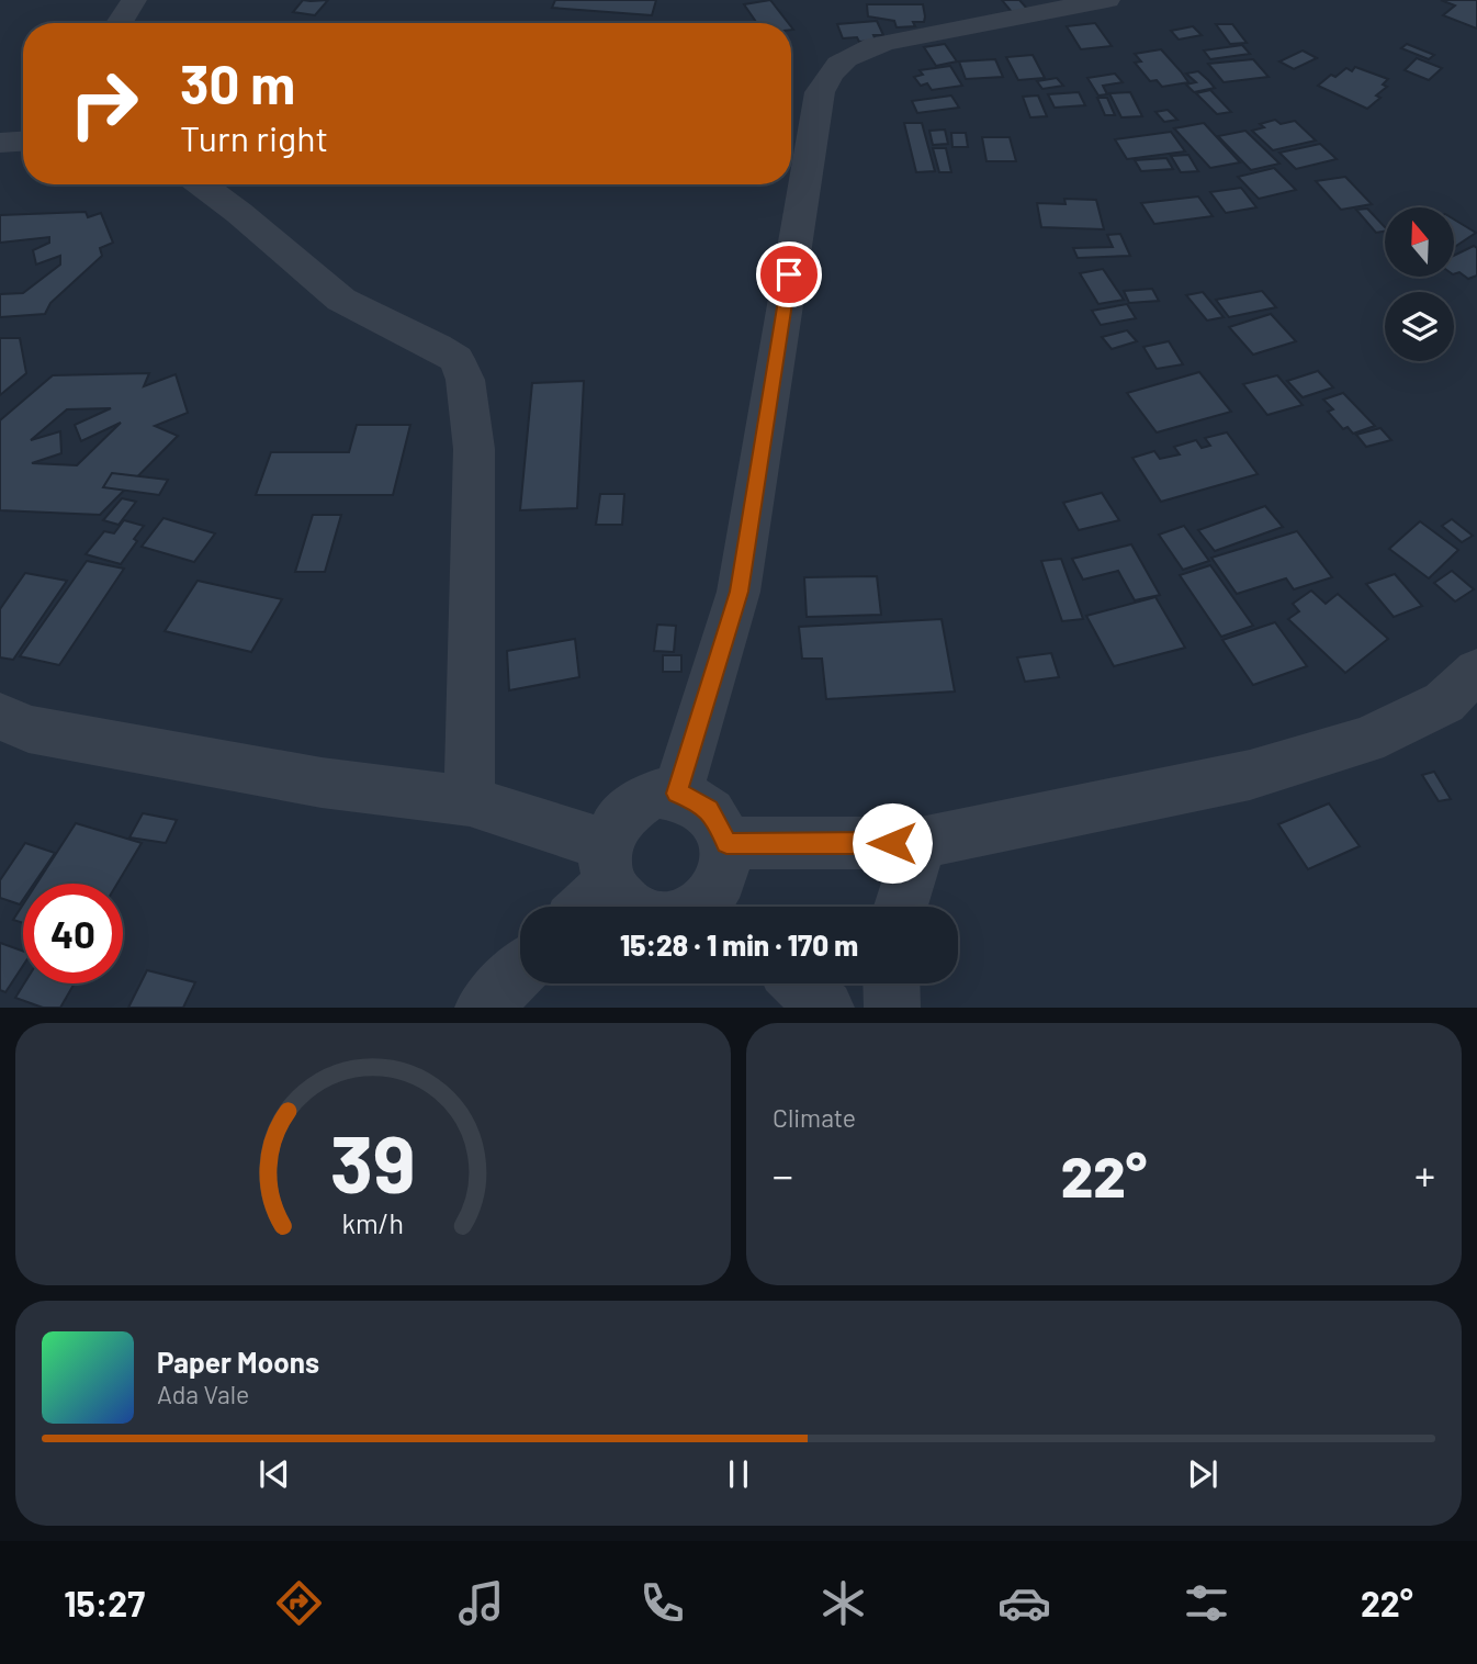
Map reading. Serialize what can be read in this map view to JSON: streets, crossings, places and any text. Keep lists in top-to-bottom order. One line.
{"north":"top","page":{"turn":["30 m","Turn right"],"limit":"40","trip":"15:28 · 1 min · 170 m","tile":"Climate","heat":["−","22°","+"],"song":["Paper Moons","Ada Vale"],"tabs":["15:27","22°"],"gauge":["39","km/h"]}}
